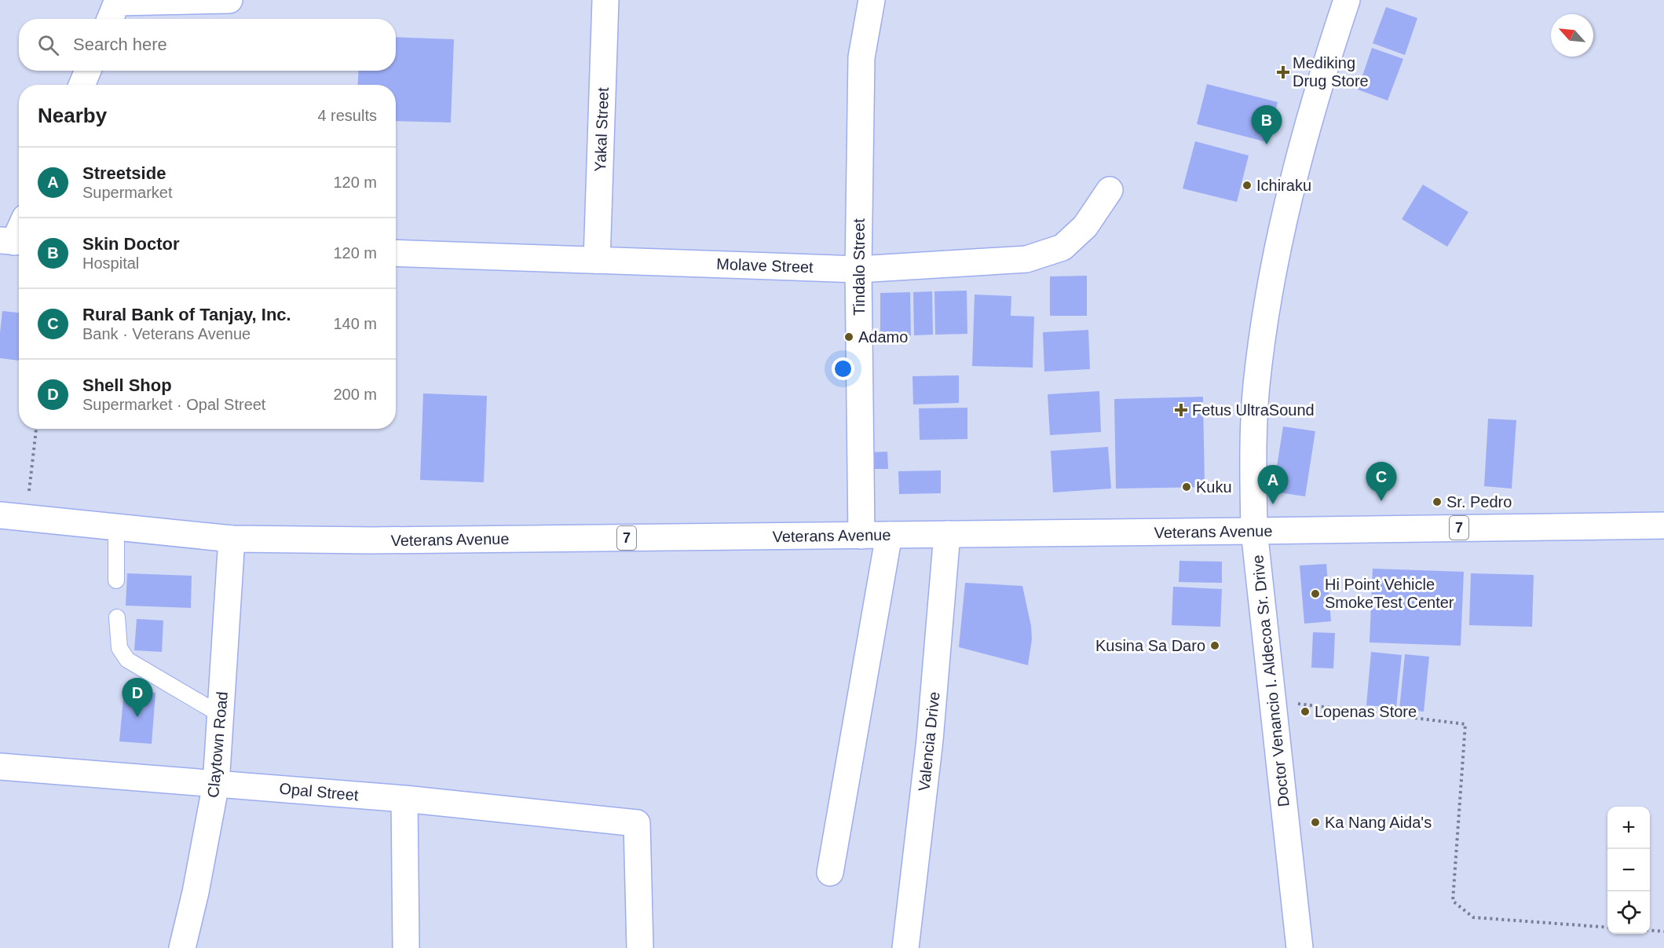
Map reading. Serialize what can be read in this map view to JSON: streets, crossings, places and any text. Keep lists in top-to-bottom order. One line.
{"streets":{"main road":["Yakal Street","Molave Street","Tindalo Street","7","Veterans Avenue","Doctor Venancio I. Aldecoa Sr. Drive","Valencia Drive","Claytown Road","Opal Street"]},"crossings":[["Yakal Street","Molave Street"],["Molave Street","Tindalo Street"],["Tindalo Street","Veterans Avenue"],["Veterans Avenue","Doctor Venancio I. Aldecoa Sr. Drive"],["Veterans Avenue","Valencia Drive"],["Veterans Avenue","Claytown Road"],["Claytown Road","Opal Street"]],"places":{"health":["Mediking Drug Store","Fetus UltraSound"],"other":["Ichiraku","Adamo","Kuku","Sr. Pedro","Hi Point Vehicle SmokeTest Center","Kusina Sa Daro","Lopenas Store","Ka Nang Aida's"]},"north":"top left","page":{"search":"Search here","heading":["Nearby","4 results"],"pins":["B","C","A","D"],"list":[{"mark":"A","name":"Streetside","note":"Supermarket","value":"120 m"},{"mark":"B","name":"Skin Doctor","note":"Hospital","value":"120 m"},{"mark":"C","name":"Rural Bank of Tanjay, Inc.","note":"Bank · Veterans Avenue","value":"140 m"},{"mark":"D","name":"Shell Shop","note":"Supermarket · Opal Street","value":"200 m"}],"map_buttons":["+","−"]}}
